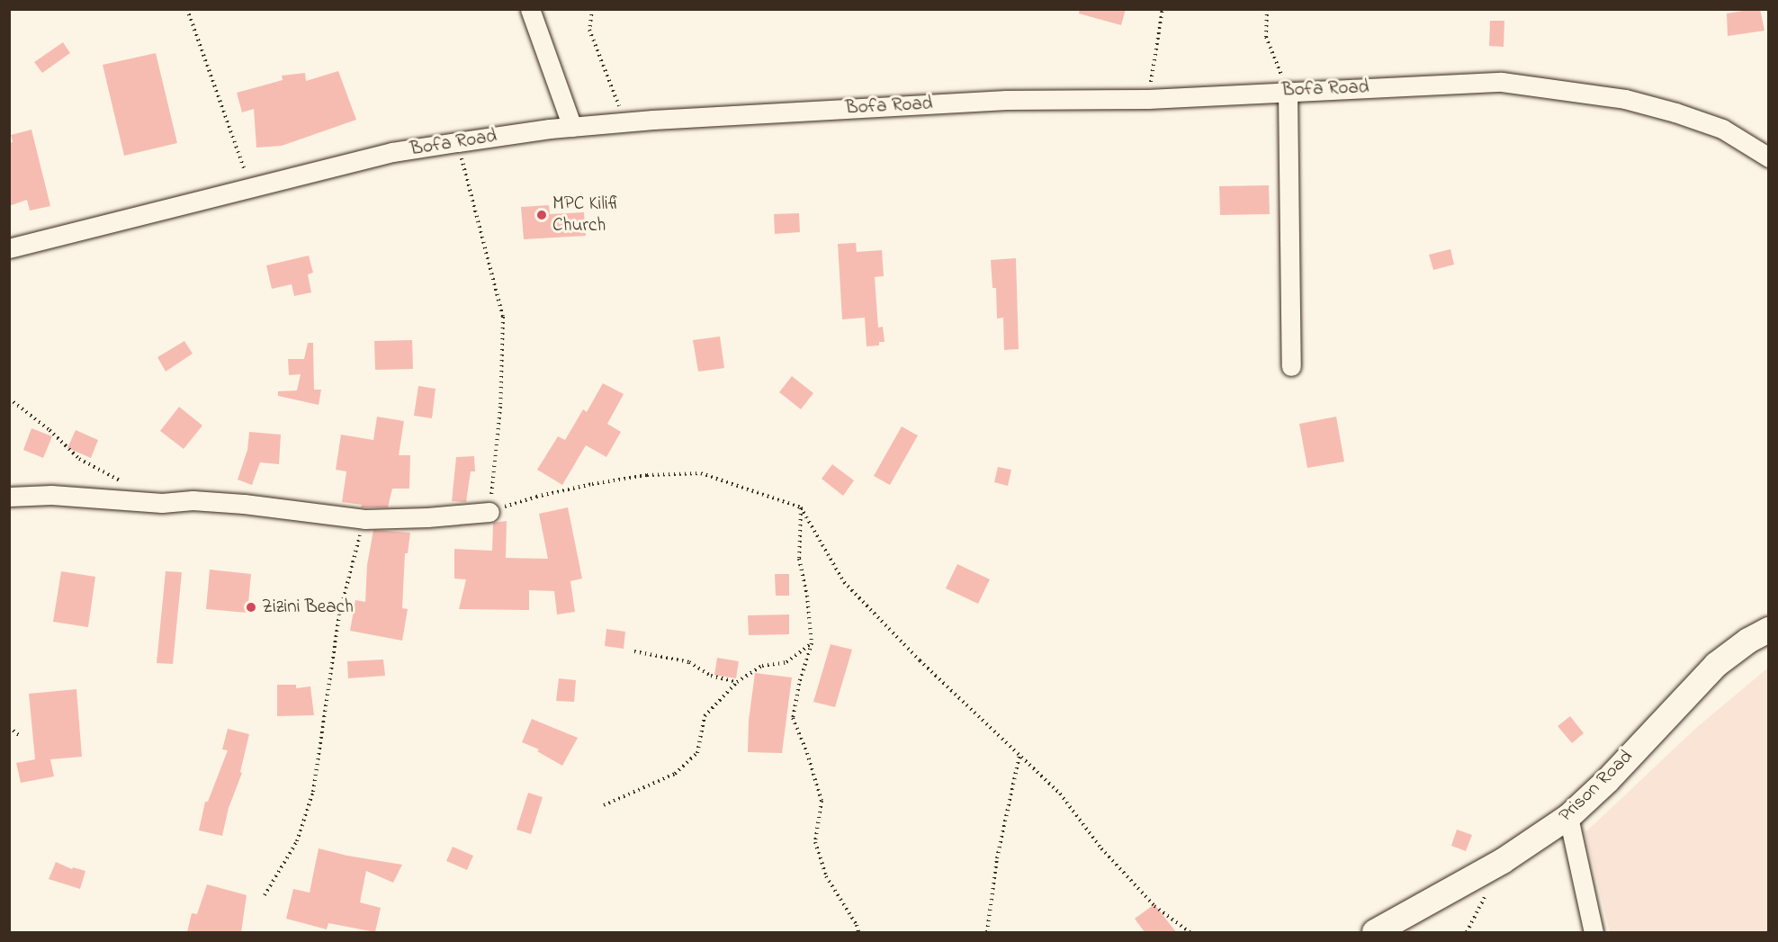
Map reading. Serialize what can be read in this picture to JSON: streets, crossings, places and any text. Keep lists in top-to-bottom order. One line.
{"streets":{"street":["Bofa Road","Prison Road"]},"places":["MPC Kilifi Church","Zizini Beach"]}
